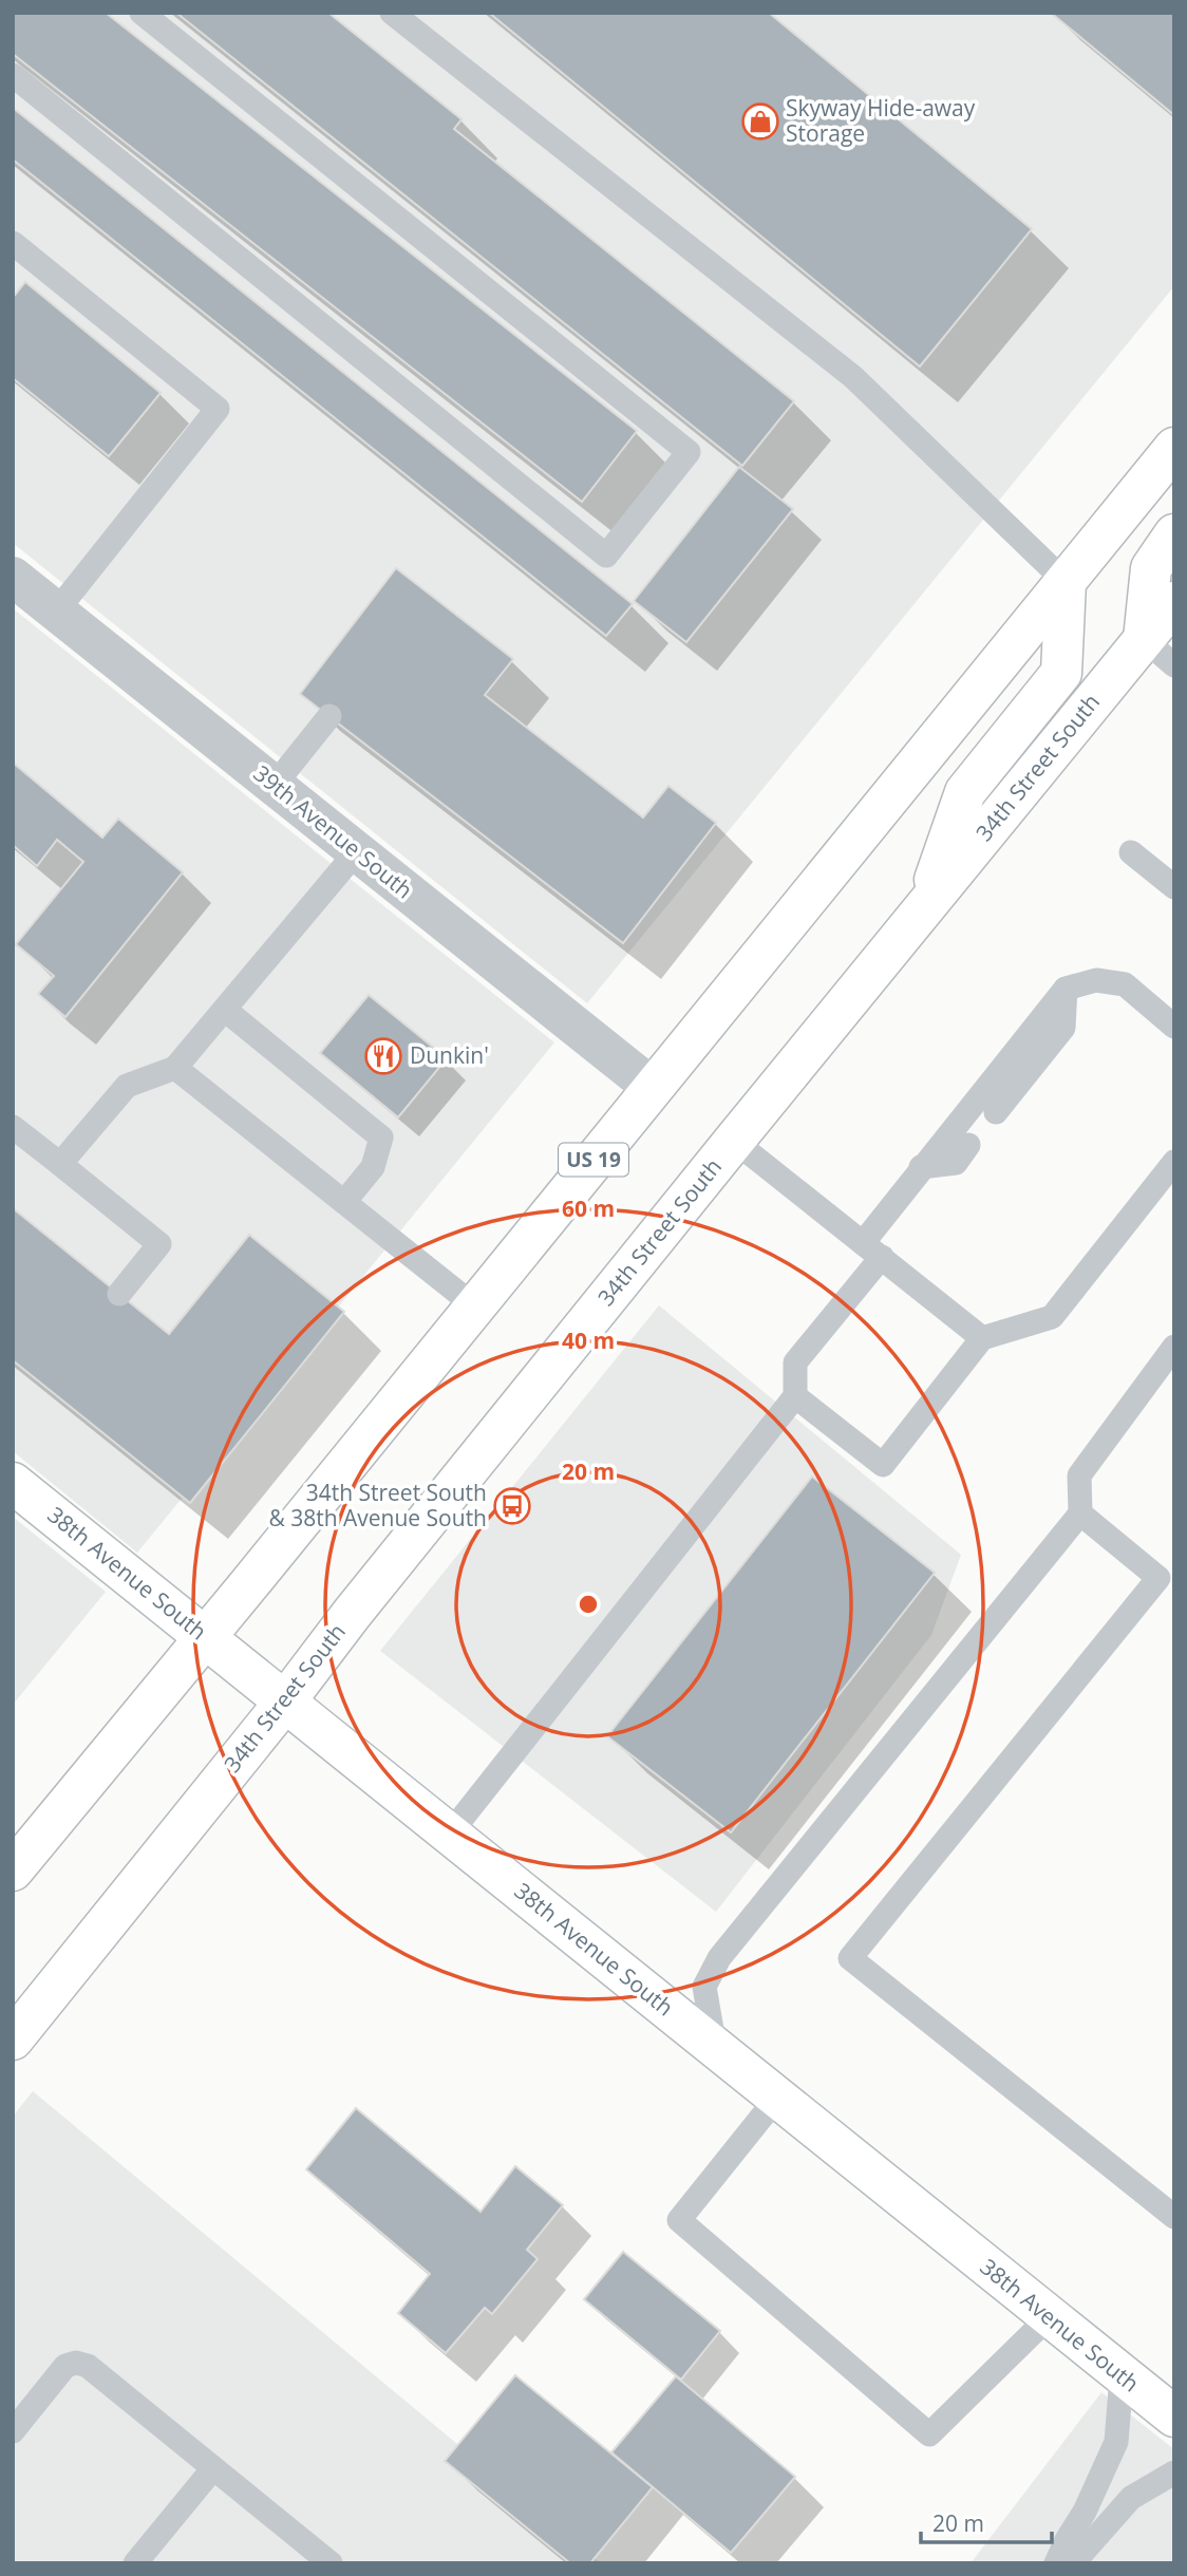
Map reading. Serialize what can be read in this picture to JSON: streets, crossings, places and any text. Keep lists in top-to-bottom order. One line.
{"streets":{"main road":["34th Street South","US 19","38th Avenue South"],"street":["39th Avenue South"]},"crossings":[["34th Street South","38th Avenue South"],["39th Avenue South","US 19"],["US 19","38th Avenue South"]],"places":{"shop":["Skyway Hide-away Storage"],"restaurant":["Dunkin'"],"bus stop":["34th Street South & 38th Avenue South"]},"scale_bar":"20 m","rings":["60 m","40 m","20 m"]}
